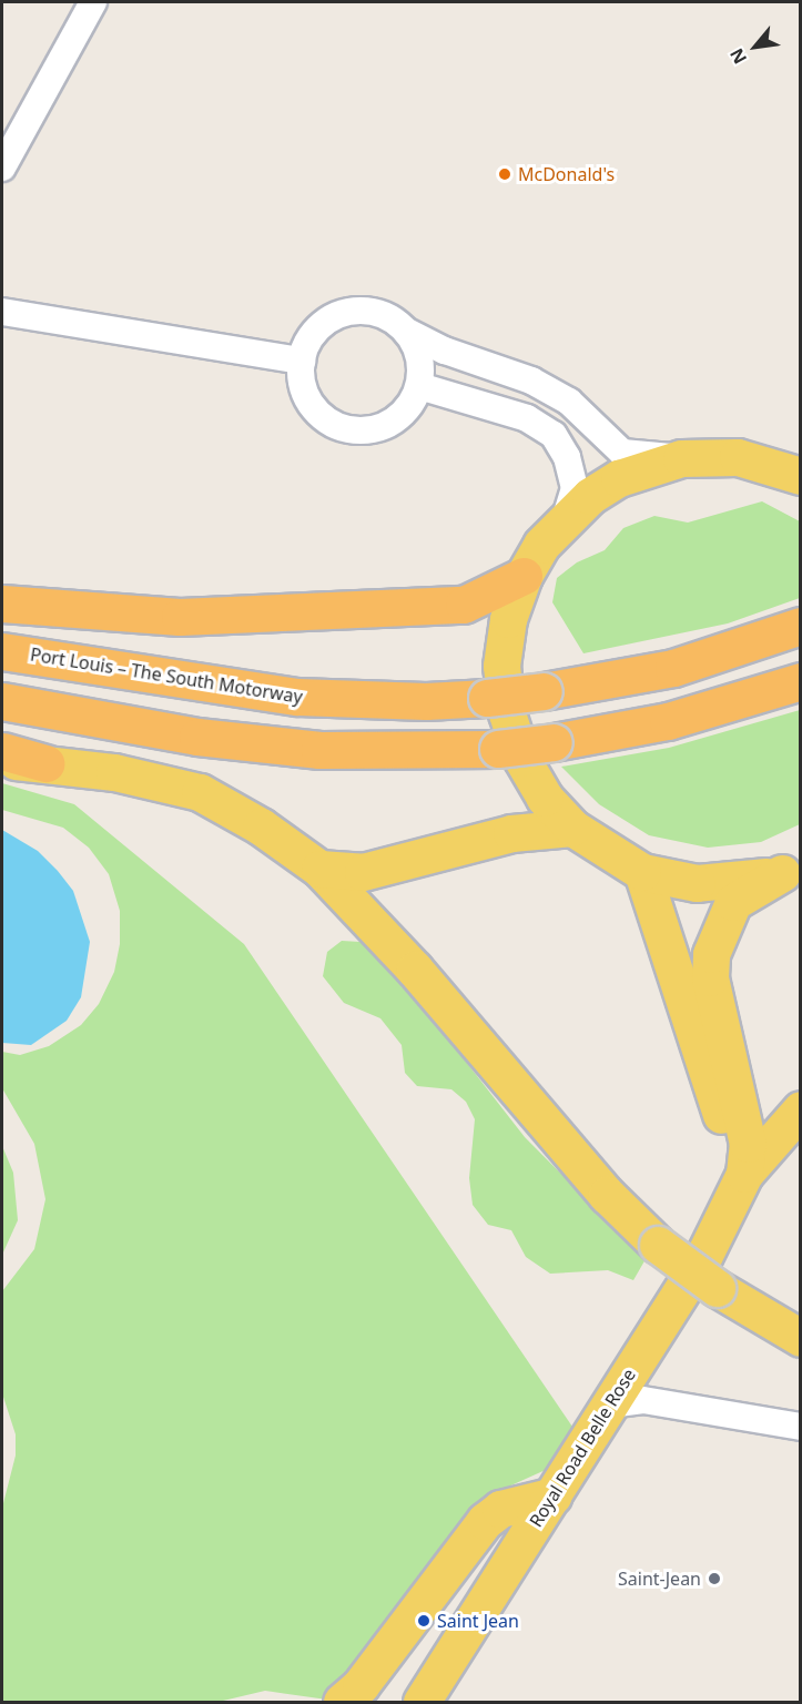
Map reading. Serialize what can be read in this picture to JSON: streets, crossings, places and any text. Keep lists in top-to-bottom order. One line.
{"streets":{"highway":["Port Louis – The South Motorway"],"main road":["Royal Road Belle Rose"]},"places":["McDonald's","Saint-Jean","Saint Jean"],"north":"bottom left"}
